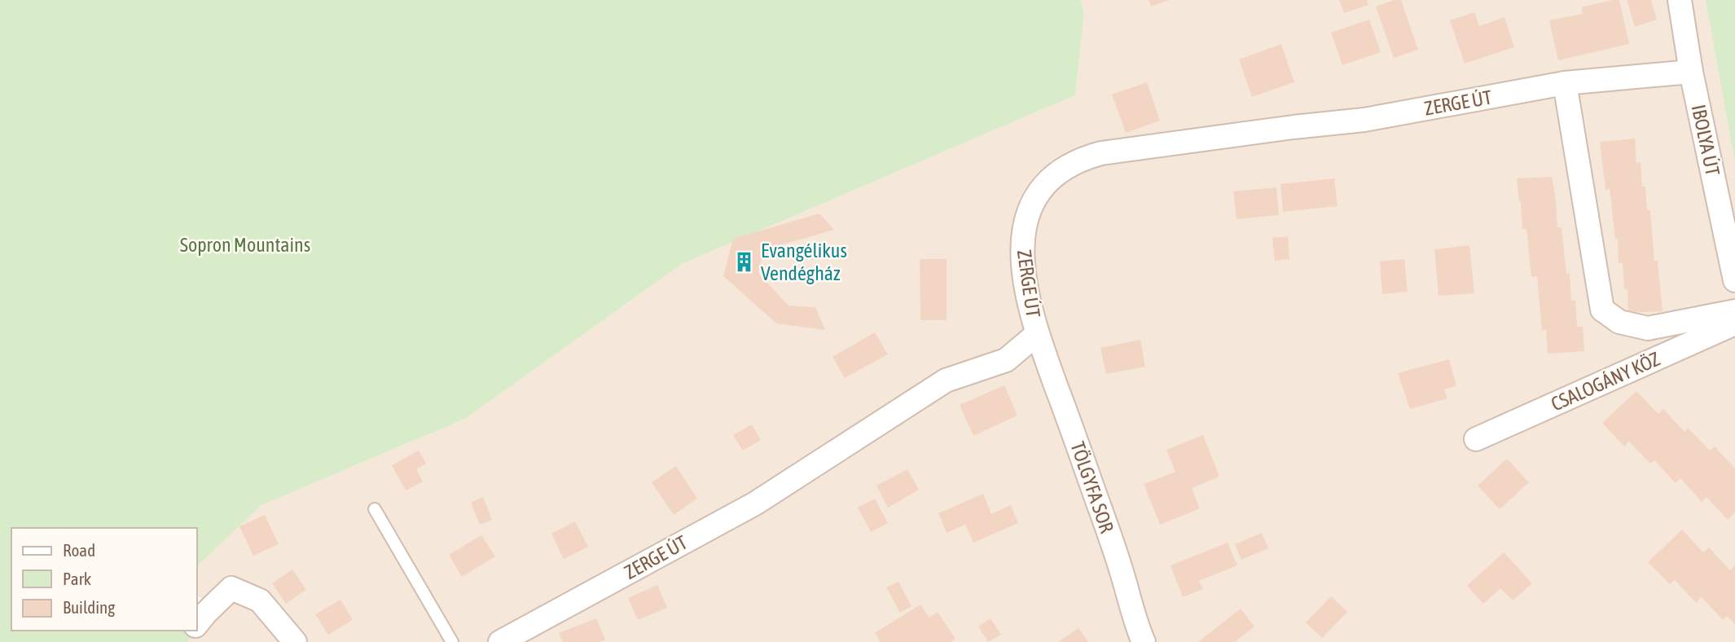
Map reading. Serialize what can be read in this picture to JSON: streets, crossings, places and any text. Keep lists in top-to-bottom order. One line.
{"streets":{"street":["ZERGE ÚT","IBOLYA ÚT","CSALOGÁNY KÖZ","TÖLGYFA SOR"]},"crossings":[["ZERGE ÚT","IBOLYA ÚT"],["ZERGE ÚT","TÖLGYFA SOR"]],"parks":["Sopron Mountains"],"places":{"building":["Evangélikus Vendégház"]},"legend":["Road","Park","Building"]}
